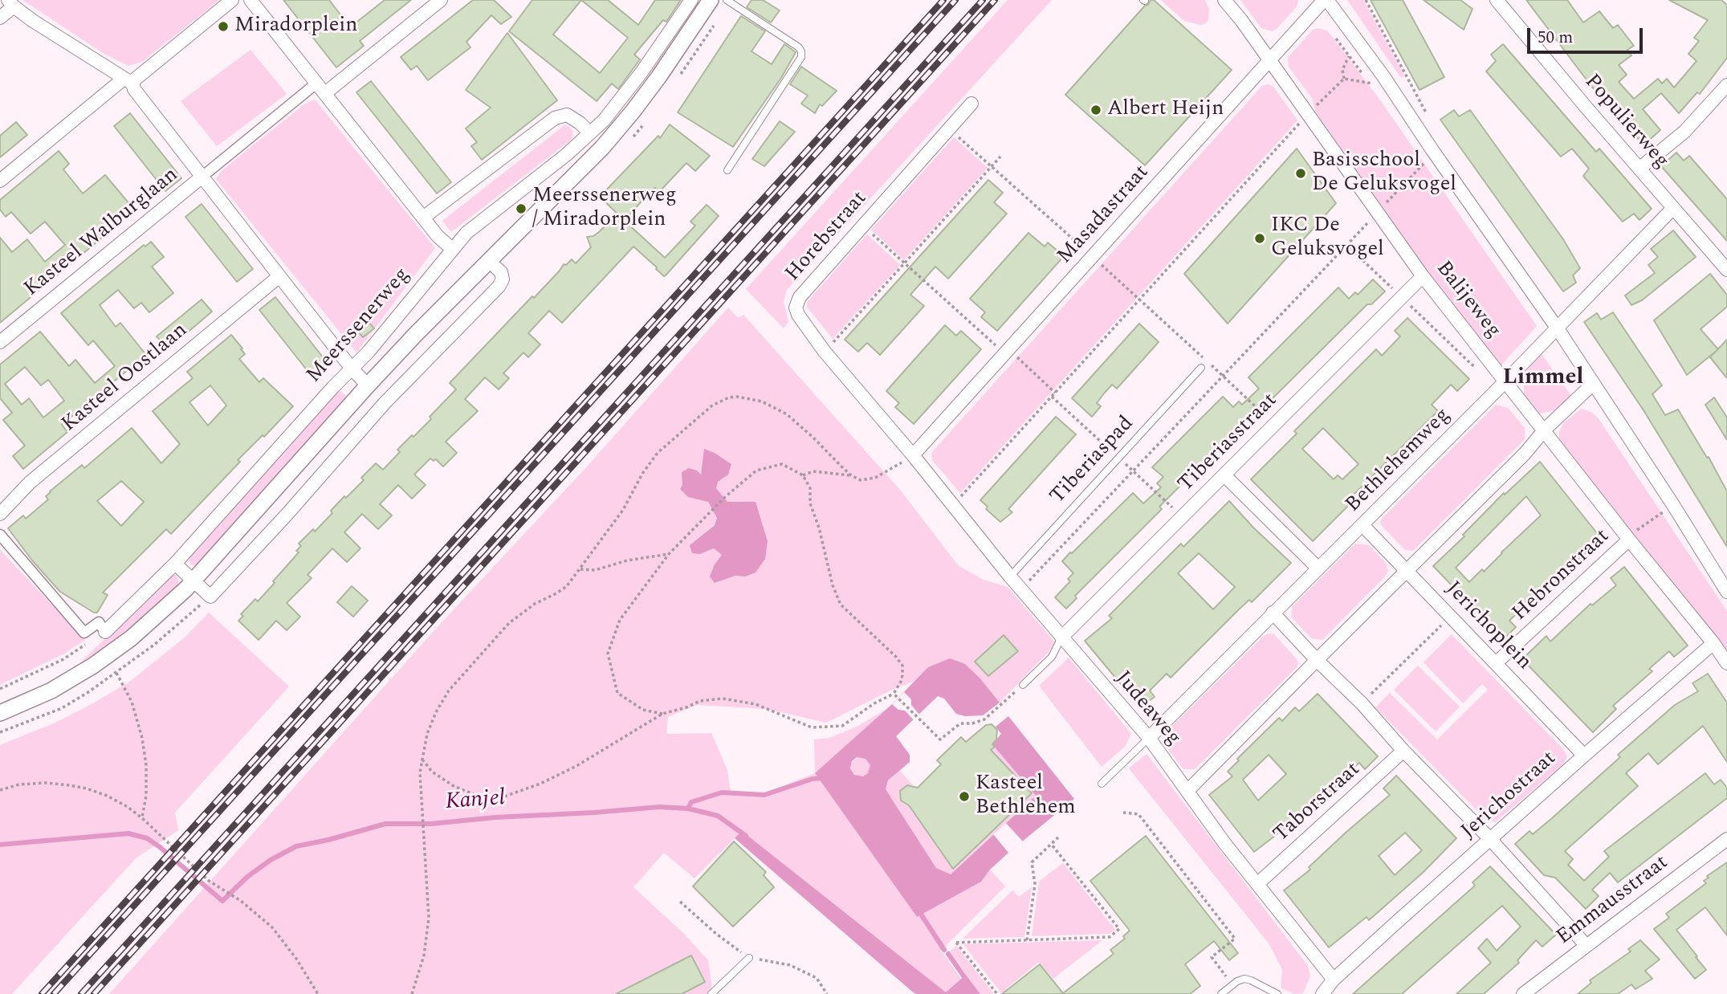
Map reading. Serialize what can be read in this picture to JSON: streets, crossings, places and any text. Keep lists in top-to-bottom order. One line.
{"streets":{"street":["Populierweg","Masadastraat","Kasteel Walburglaan","Horebstraat","Balijeweg","Meerssenerweg","Kasteel Oostlaan","Tiberiasstraat","Bethlehemweg","Hebronstraat","Jerichoplein","Judeaweg","Jerichostraat","Taborstraat","Emmausstraat"],"lane":["Tiberiaspad"]},"crossings":[["Populierweg","Bethlehemweg"],["Masadastraat","Horebstraat"],["Masadastraat","Balijeweg"],["Masadastraat","Judeaweg"],["Horebstraat","Judeaweg"],["Balijeweg","Tiberiasstraat"],["Balijeweg","Bethlehemweg"],["Balijeweg","Hebronstraat"],["Balijeweg","Jerichostraat"],["Tiberiasstraat","Judeaweg"],["Tiberiaspad","Judeaweg"],["Bethlehemweg","Jerichoplein"],["Bethlehemweg","Judeaweg"],["Hebronstraat","Jerichoplein"],["Jerichoplein","Jerichostraat"],["Judeaweg","Jerichostraat"],["Judeaweg","Taborstraat"]],"districts":["Limmel"],"water":["Kanjel"],"places":["Miradorplein","Albert Heijn","Basisschool De Geluksvogel","Meerssenerweg / Miradorplein","IKC De Geluksvogel","Kasteel Bethlehem"],"scale_bar":"50 m"}
